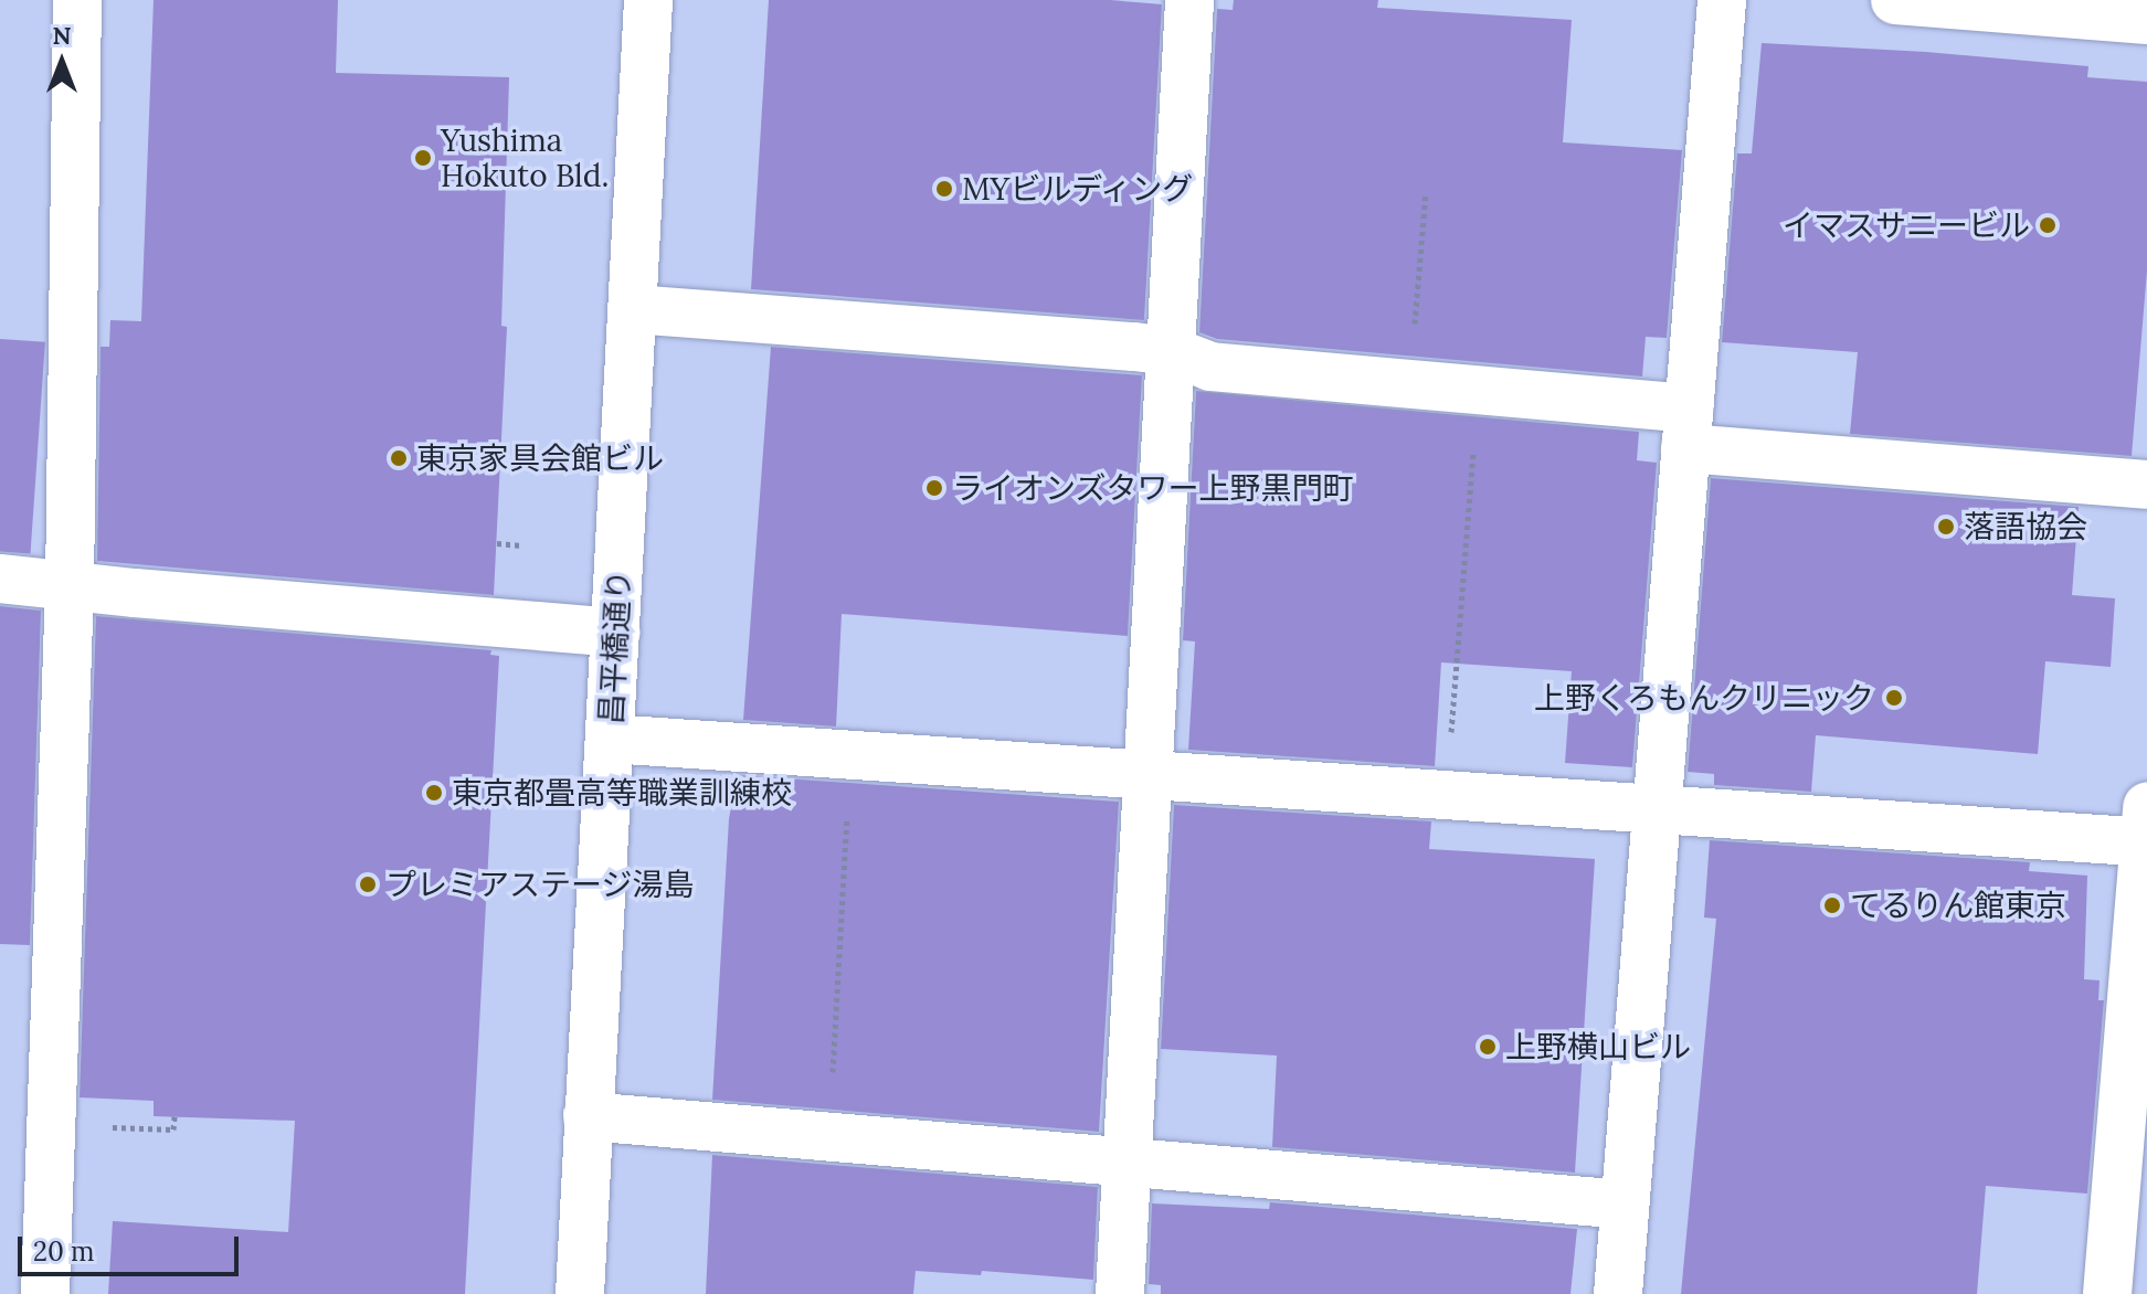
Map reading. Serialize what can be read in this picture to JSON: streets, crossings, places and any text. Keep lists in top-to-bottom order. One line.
{"streets":{"street":["昌平橋通り"]},"places":["Yushima Hokuto Bld.","MYビルディング","イマスサニービル","東京家具会館ビル","ライオンズタワー上野黒門町","落語協会","上野くろもんクリニック","東京都畳高等職業訓練校","プレミアステージ湯島","てるりん館東京","上野横山ビル"],"scale_bar":"20 m","north":"top"}
